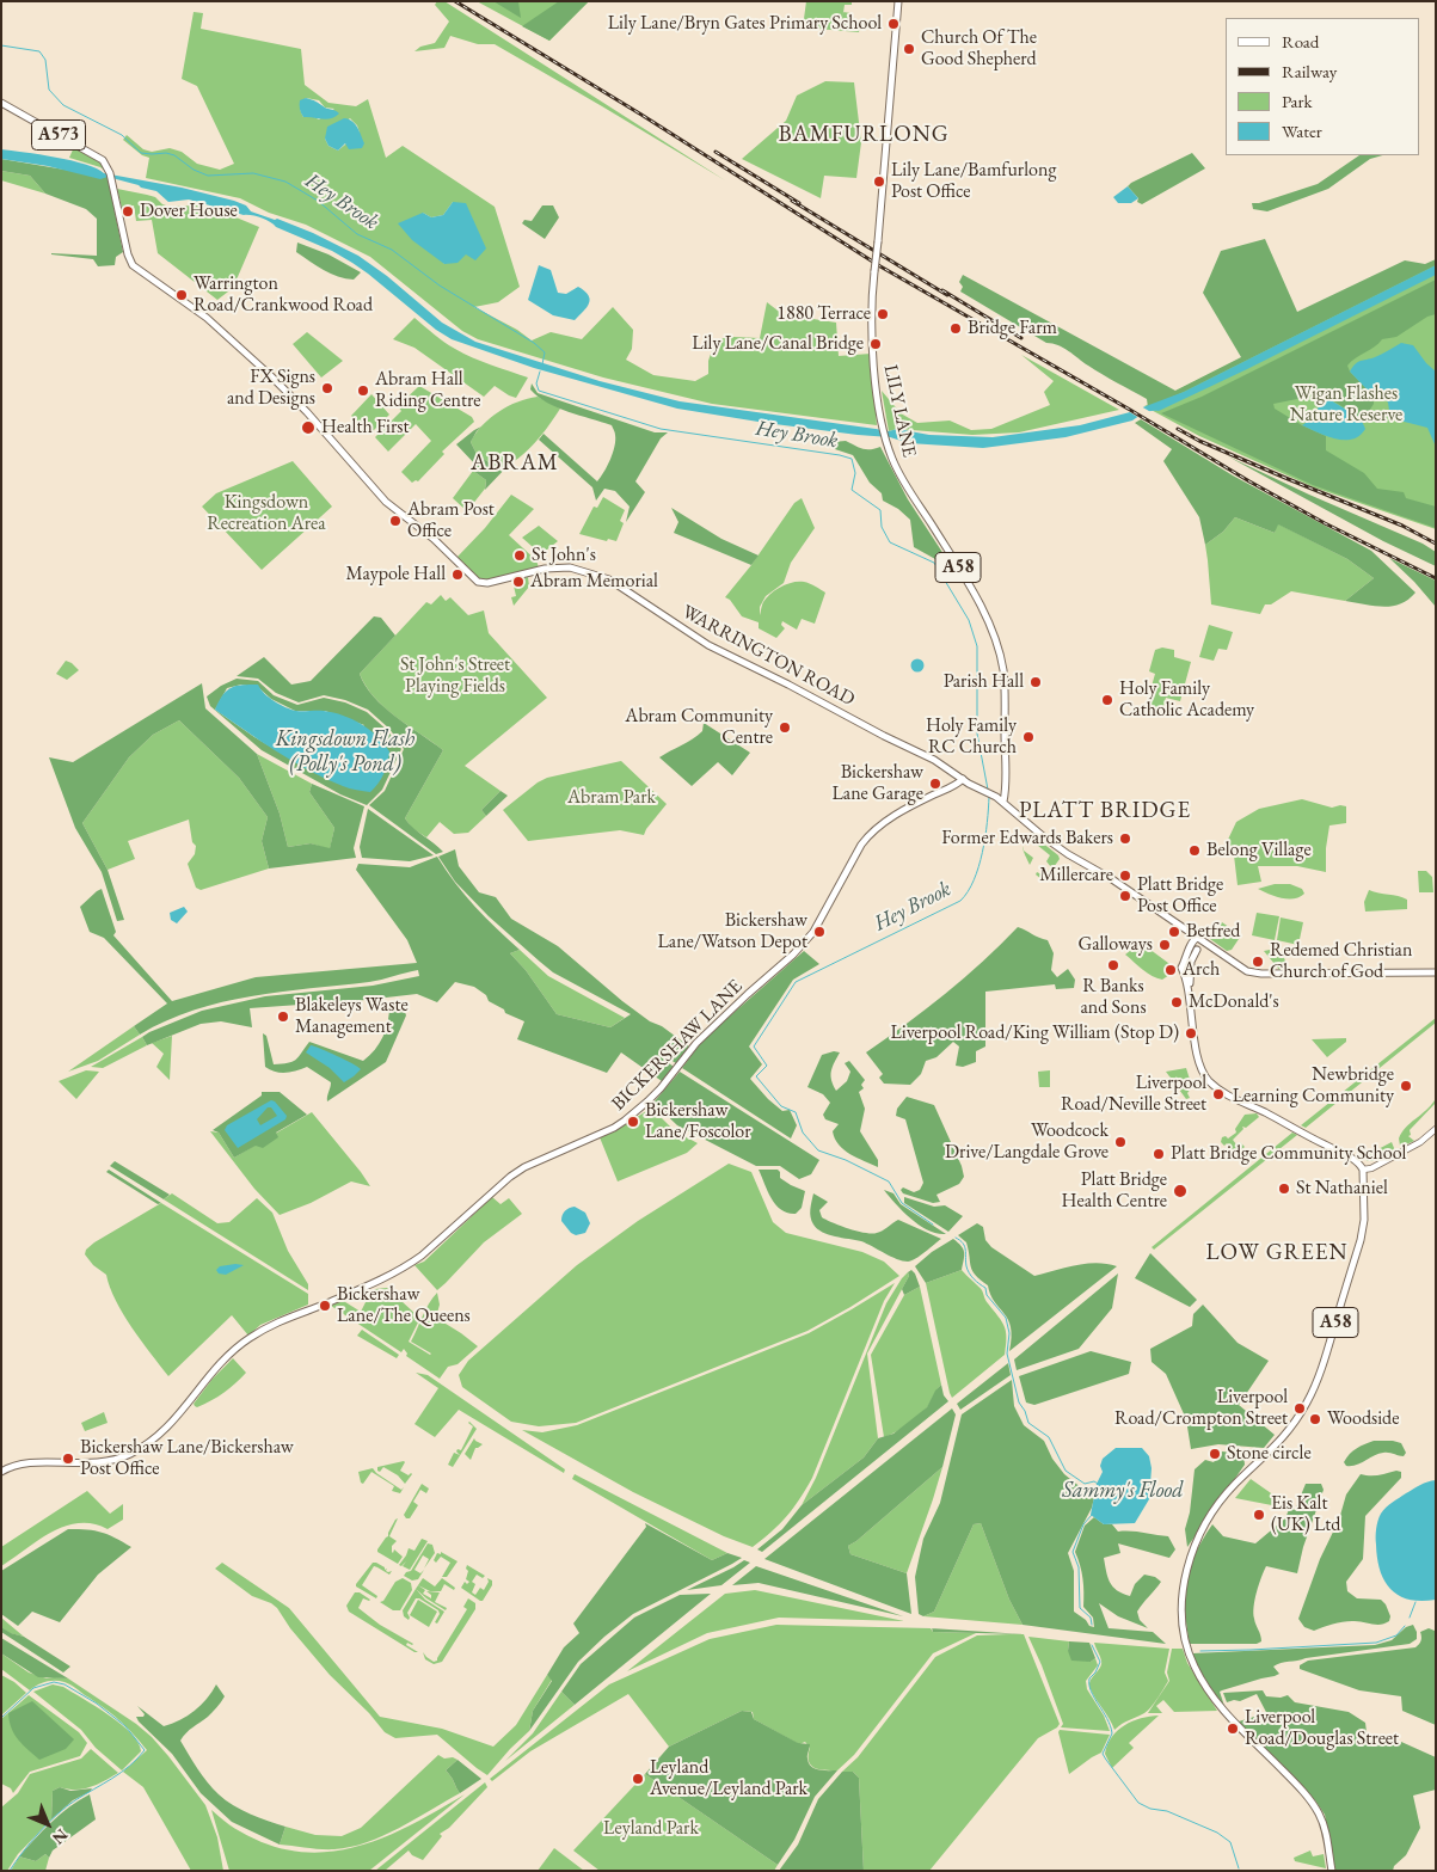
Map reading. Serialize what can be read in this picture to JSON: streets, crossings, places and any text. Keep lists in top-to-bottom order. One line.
{"streets":{"main road":["A573","LILY LANE","A58","WARRINGTON ROAD","BICKERSHAW LANE"]},"crossings":[["LILY LANE","WARRINGTON ROAD"],["WARRINGTON ROAD","BICKERSHAW LANE"]],"districts":["BAMFURLONG","ABRAM","PLATT BRIDGE","LOW GREEN"],"water":["Hey Brook","Kingsdown Flash (Polly's Pond)","Sammy's Flood"],"parks":["Wigan Flashes Nature Reserve","Kingsdown Recreation Area","St John's Street Playing Fields","Abram Park","Leyland Park"],"places":["Lily Lane/Bryn Gates Primary School","Church Of The Good Shepherd","Lily Lane/Bamfurlong Post Office","Dover House","Warrington Road/Crankwood Road","1880 Terrace","Bridge Farm","Lily Lane/Canal Bridge","FX Signs and Designs","Abram Hall Riding Centre","Health First","Abram Post Office","St John's","Maypole Hall","Abram Memorial","Parish Hall","Holy Family Catholic Academy","Abram Community Centre","Holy Family RC Church","Bickershaw Lane Garage","Former Edwards Bakers","Belong Village","Millercare","Platt Bridge Post Office","Bickershaw Lane/Watson Depot","Betfred","Galloways","Redemed Christian Church of God","R Banks and Sons","Arch","McDonald's","Blakeleys Waste Management","Liverpool Road/King William (Stop D)","Newbridge Learning Community","Liverpool Road/Neville Street","Bickershaw Lane/Foscolor","Woodcock Drive/Langdale Grove","Platt Bridge Community School","St Nathaniel","Platt Bridge Health Centre","Bickershaw Lane/The Queens","Liverpool Road/Crompton Street","Woodside","Stone circle","Bickershaw Lane/Bickershaw Post Office","Eis Kalt (UK) Ltd","Liverpool Road/Douglas Street","Leyland Avenue/Leyland Park"],"legend":["Road","Railway","Park","Water"],"north":"bottom right"}
